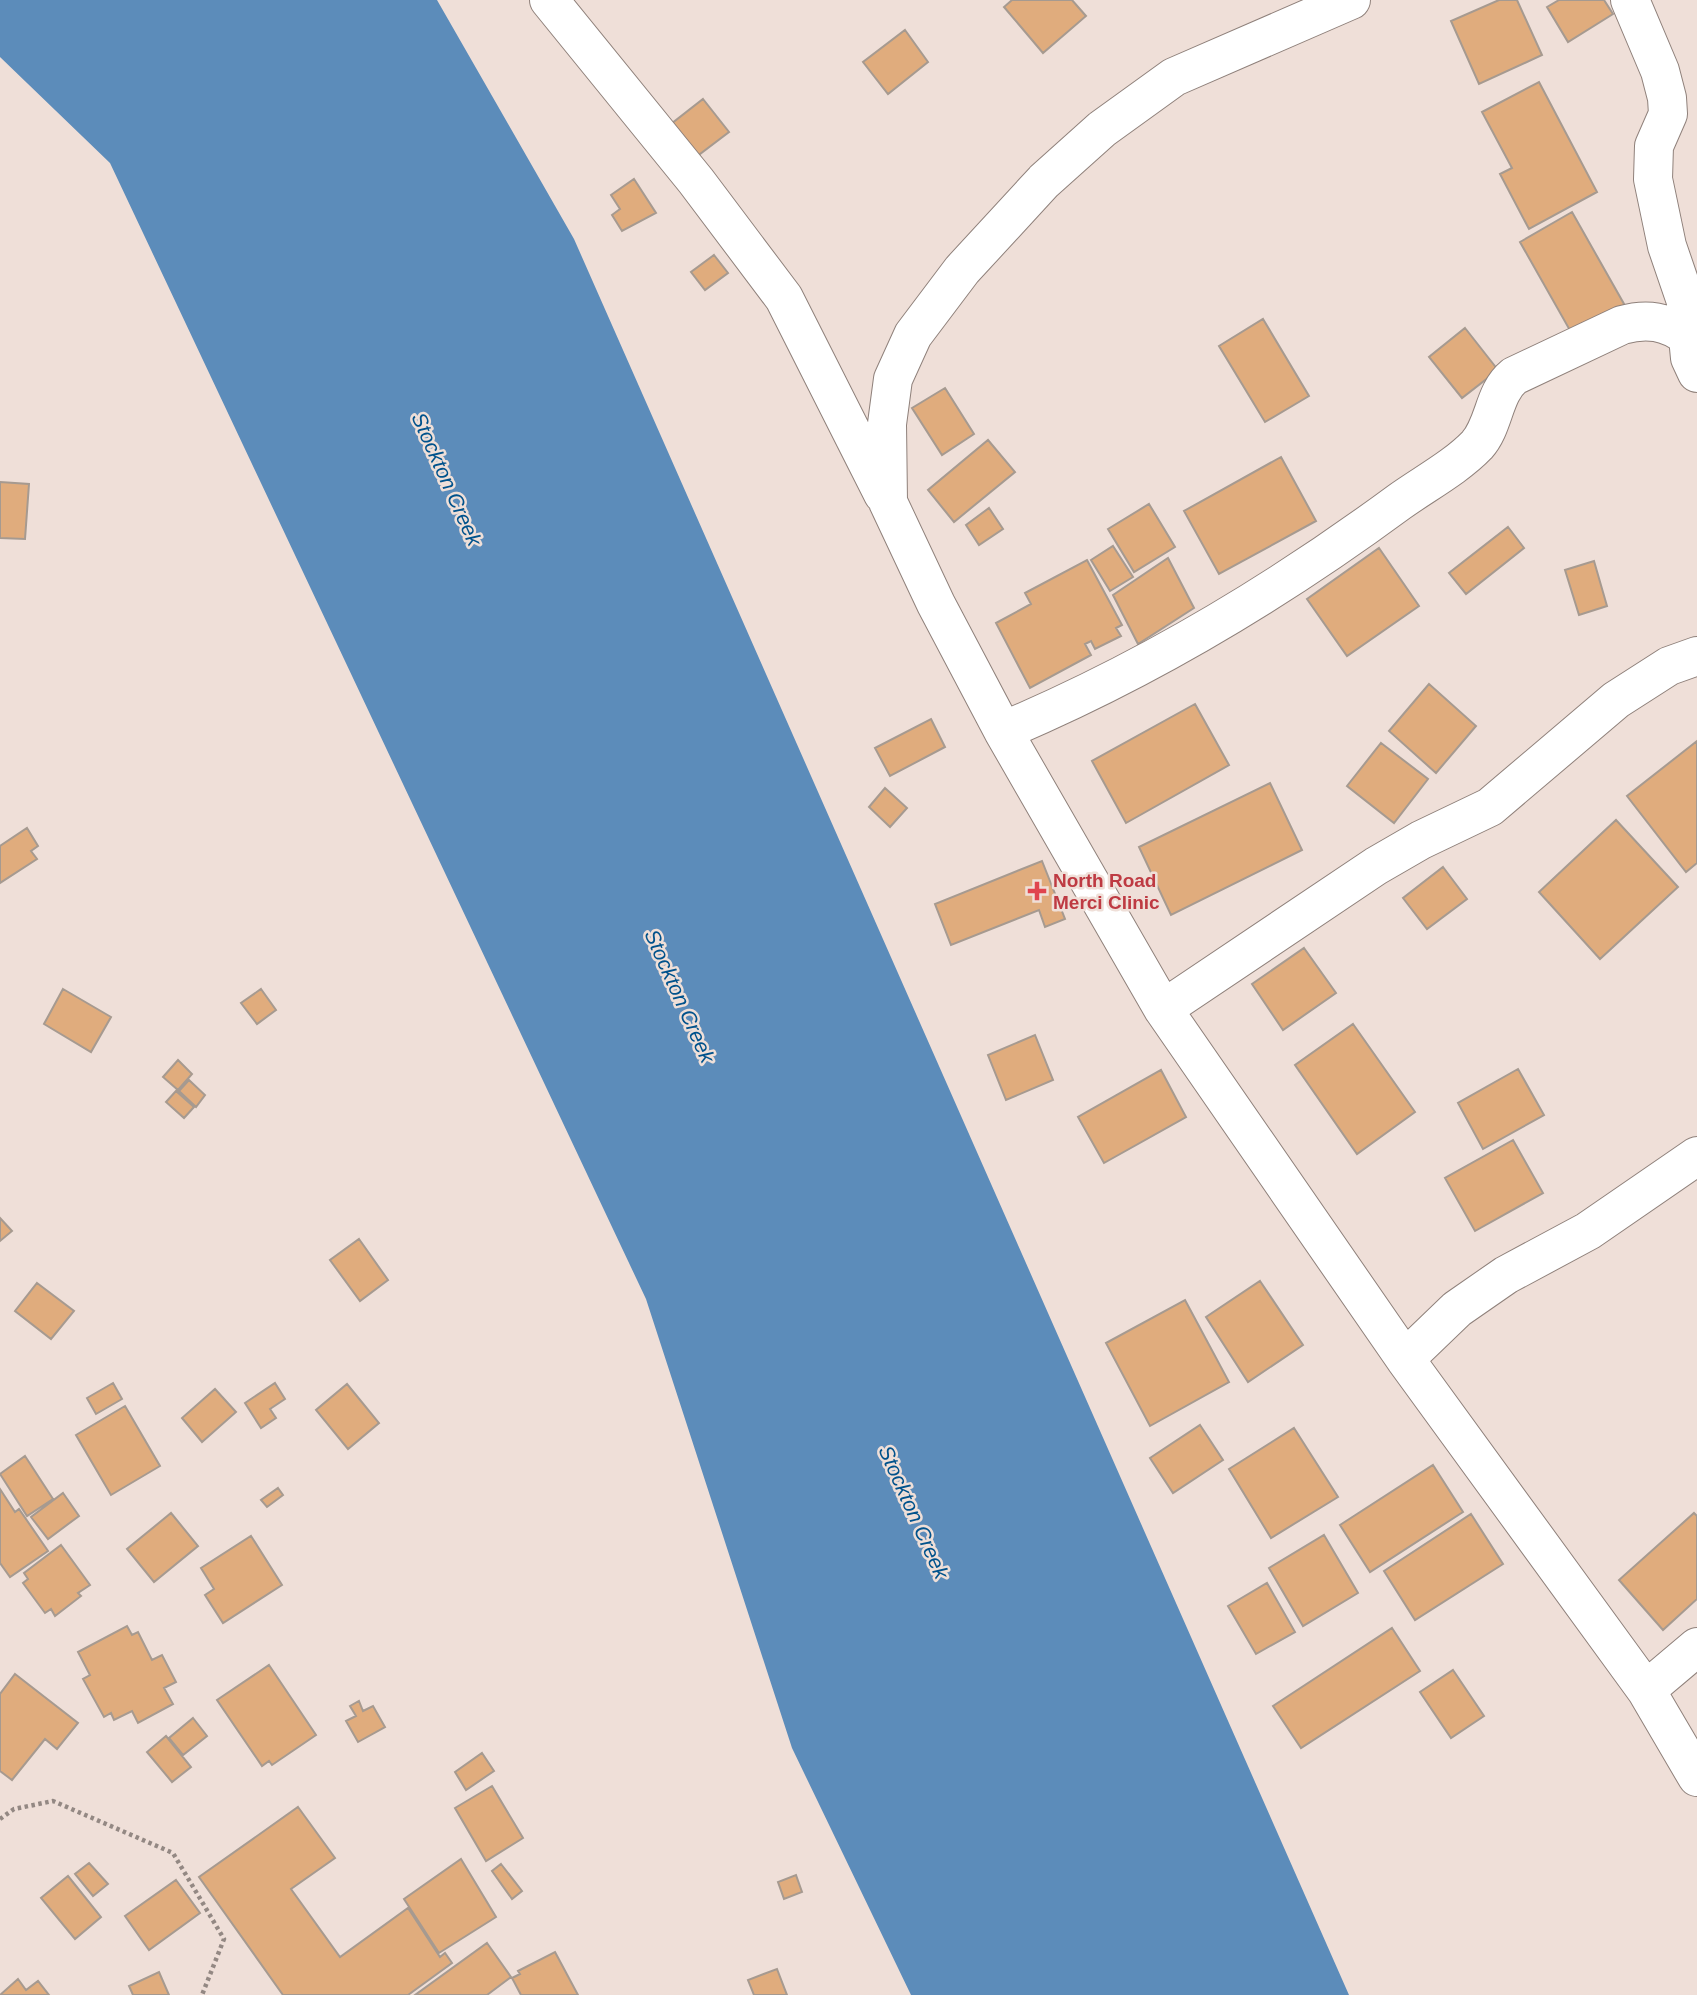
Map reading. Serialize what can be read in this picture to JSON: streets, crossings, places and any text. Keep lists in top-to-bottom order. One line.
{"water":["Stockton Creek"],"places":{"health":["North Road Merci Clinic"]}}
